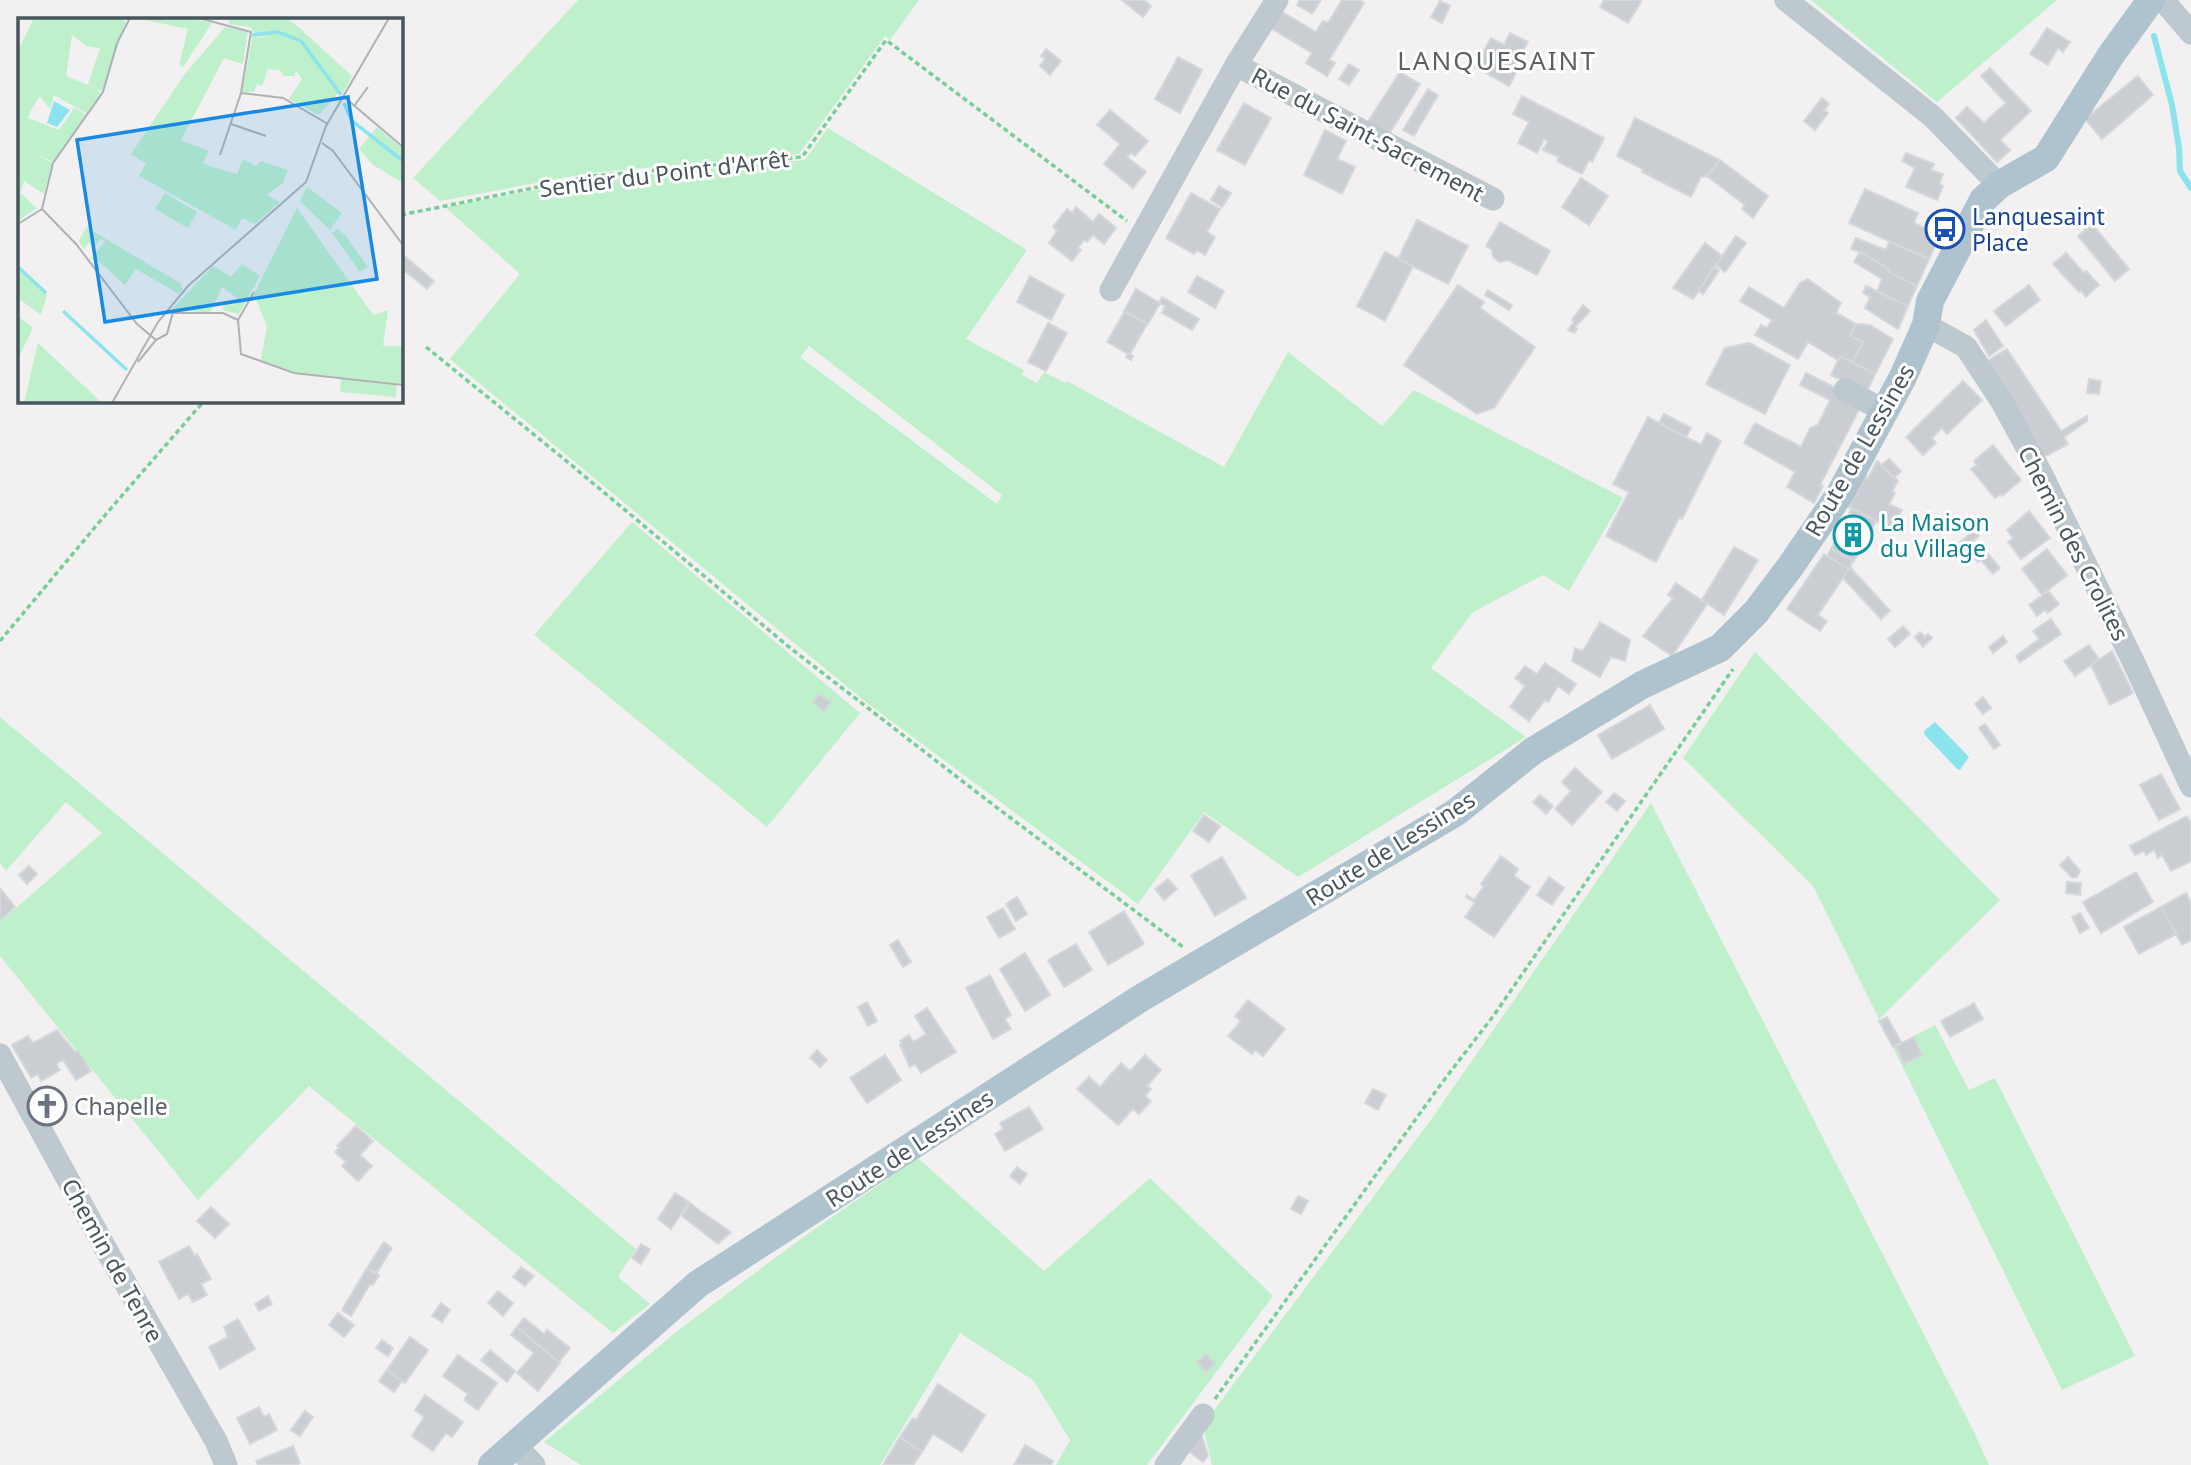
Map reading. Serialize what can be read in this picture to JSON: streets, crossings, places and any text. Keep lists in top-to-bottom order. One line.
{"streets":{"main road":["Route de Lessines"],"street":["Rue du Saint-Sacrement","Chemin des Crolites","Chemin de Tenre"],"path":["Sentier du Point d'Arrêt"]},"crossings":[["Route de Lessines","Chemin des Crolites"]],"districts":["LANQUESAINT"],"places":{"bus stop":["Lanquesaint Place"],"building":["La Maison du Village"],"church":["Chapelle"]}}
